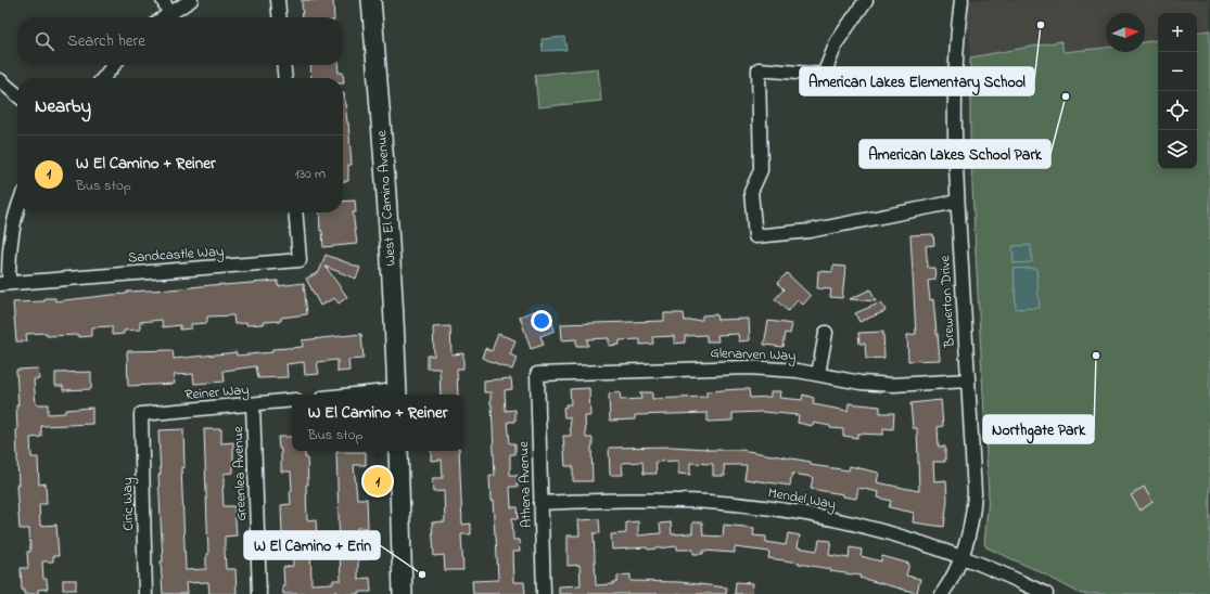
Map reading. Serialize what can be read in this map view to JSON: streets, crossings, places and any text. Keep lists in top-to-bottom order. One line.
{"streets":{"main road":["West El Camino Avenue"],"street":["Sandcastle Way","Brewerton Drive","Glenarven Way","Reiner Way","Greenlea Avenue","Athena Avenue","Mendel Way","Ciric Way"]},"crossings":[["Brewerton Drive","Glenarven Way"],["Brewerton Drive","Mendel Way"],["Glenarven Way","Athena Avenue"],["Reiner Way","Greenlea Avenue"],["Reiner Way","Ciric Way"],["Athena Avenue","Mendel Way"]],"places":["American Lakes Elementary School","American Lakes School Park","Northgate Park","W El Camino + Erin"],"north":"right","page":{"map_buttons":["+","−"],"search":"Search here","heading":"Nearby","list":[{"mark":"1","name":"W El Camino + Reiner","note":"Bus stop","value":"130 m"}],"popup":["W El Camino + Reiner","Bus stop"],"pins":"1"}}
